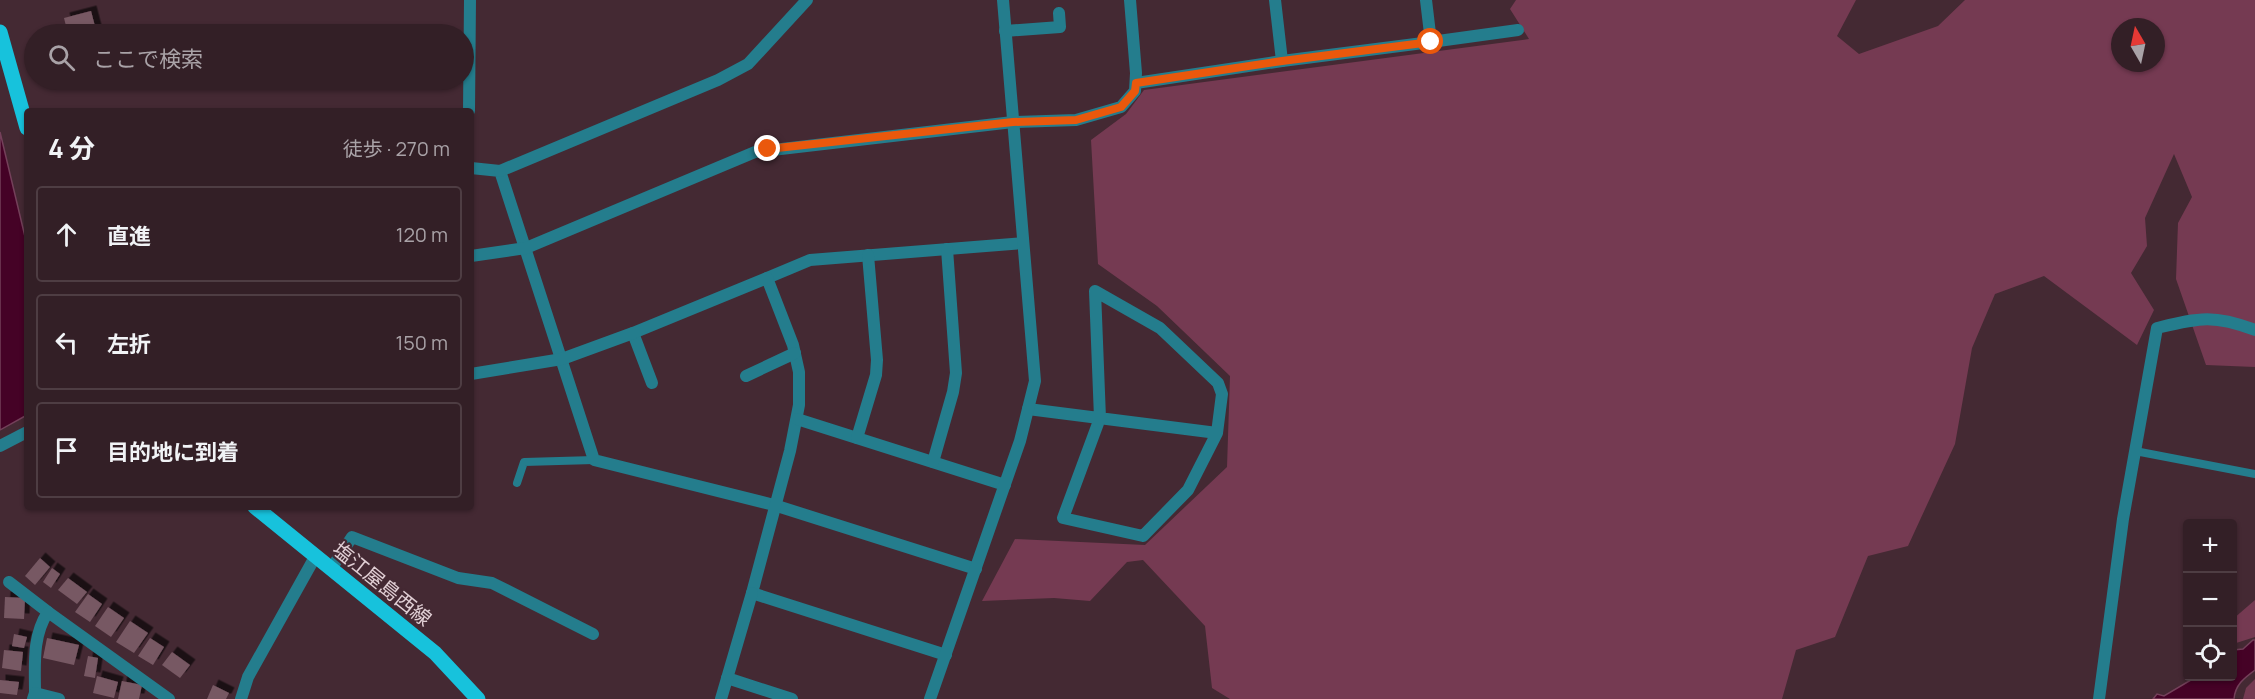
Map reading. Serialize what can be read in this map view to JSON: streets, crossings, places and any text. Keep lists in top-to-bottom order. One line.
{"streets":{"main road":["塩江屋島西線"]},"north":"top","page":{"search":"ここで検索","heading":["4 分","徒歩 · 270 m"],"list":[["直進","120 m"],["左折","150 m"],"目的地に到着"],"map_buttons":["+","−"]}}
